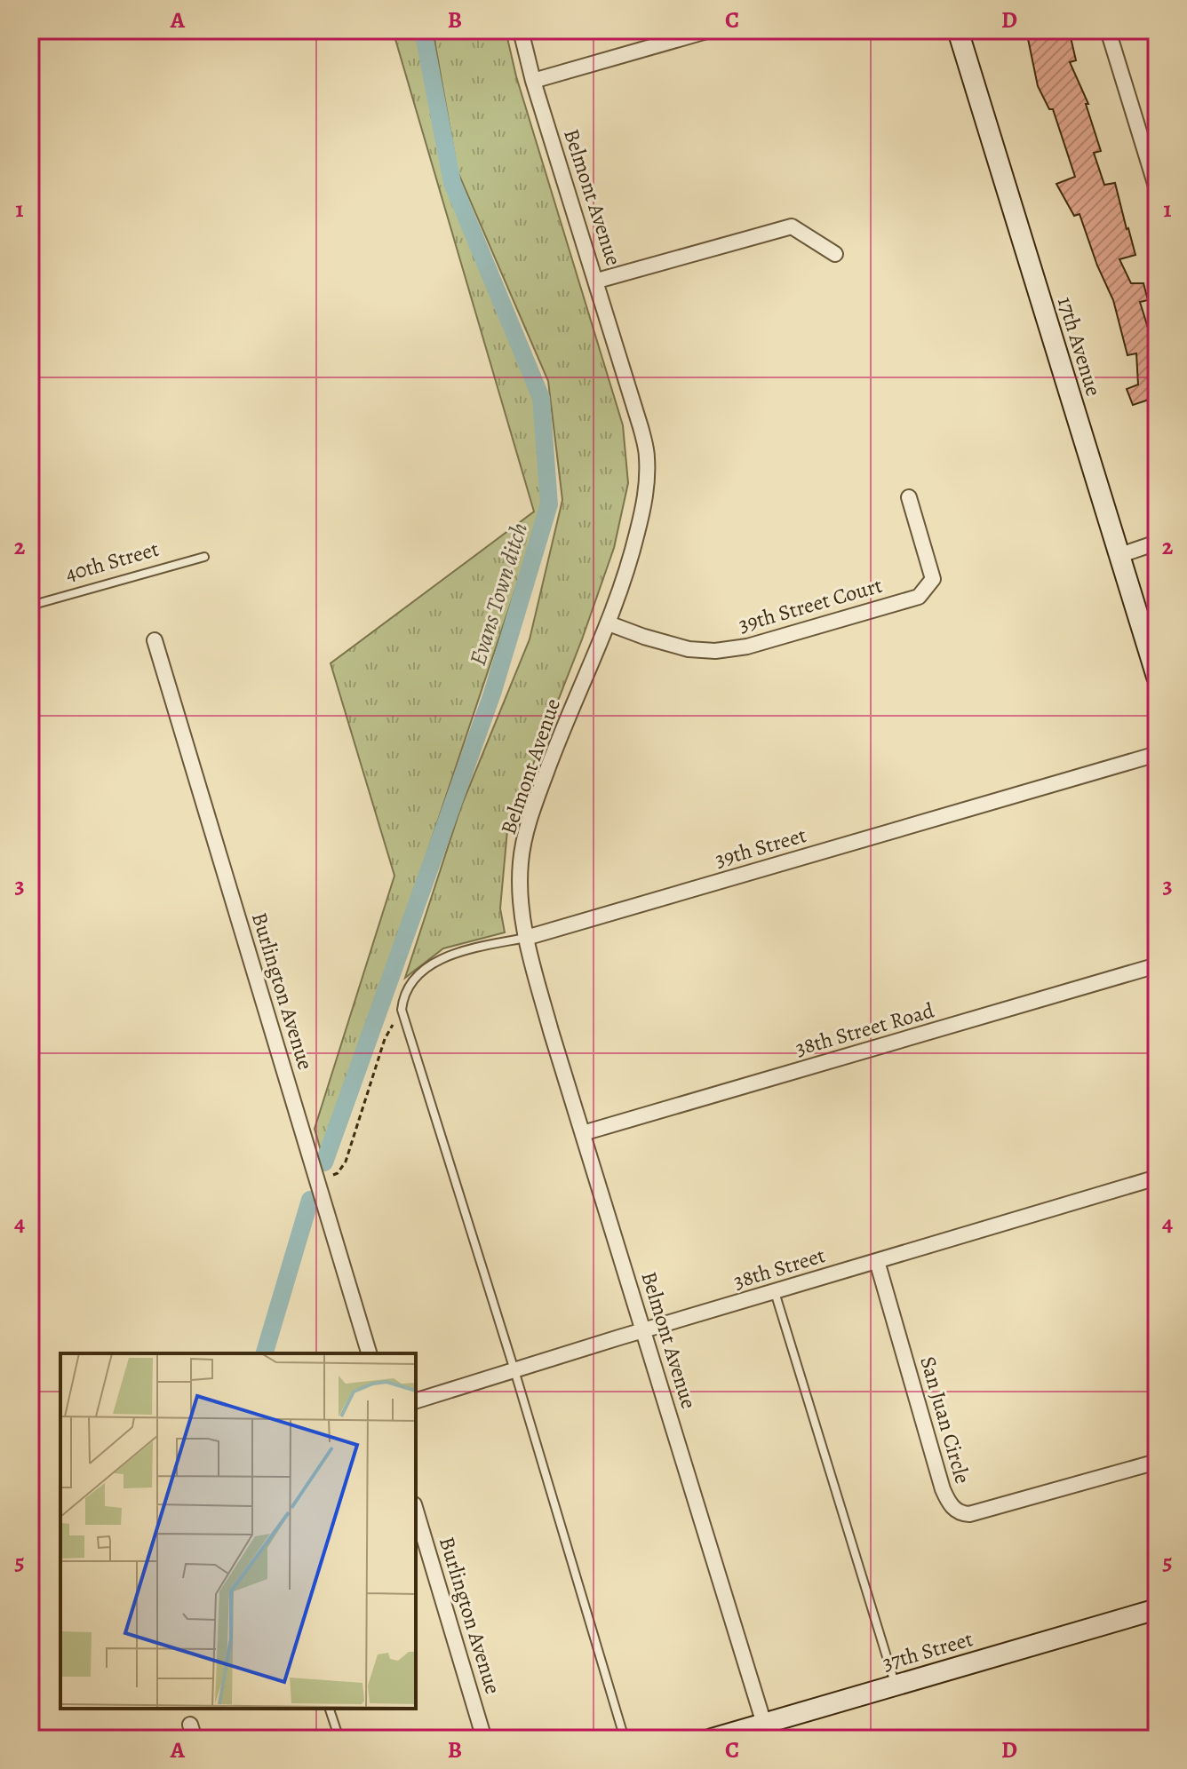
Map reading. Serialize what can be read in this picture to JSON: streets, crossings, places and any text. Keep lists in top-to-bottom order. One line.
{"streets":{"main road":["17th Avenue","37th Street"],"street":["Belmont Avenue","39th Street Court","39th Street","Burlington Avenue","38th Street Road","38th Street","San Juan Circle"],"lane":["40th Street"]},"crossings":[["Belmont Avenue","39th Street Court"],["Belmont Avenue","39th Street"],["Belmont Avenue","38th Street Road"],["Belmont Avenue","38th Street"],["Belmont Avenue","37th Street"],["38th Street","San Juan Circle"]],"water":["Evans Town ditch"],"grid":{"columns":["A","B","C","D"],"rows":["1","2","3","4","5"]}}
